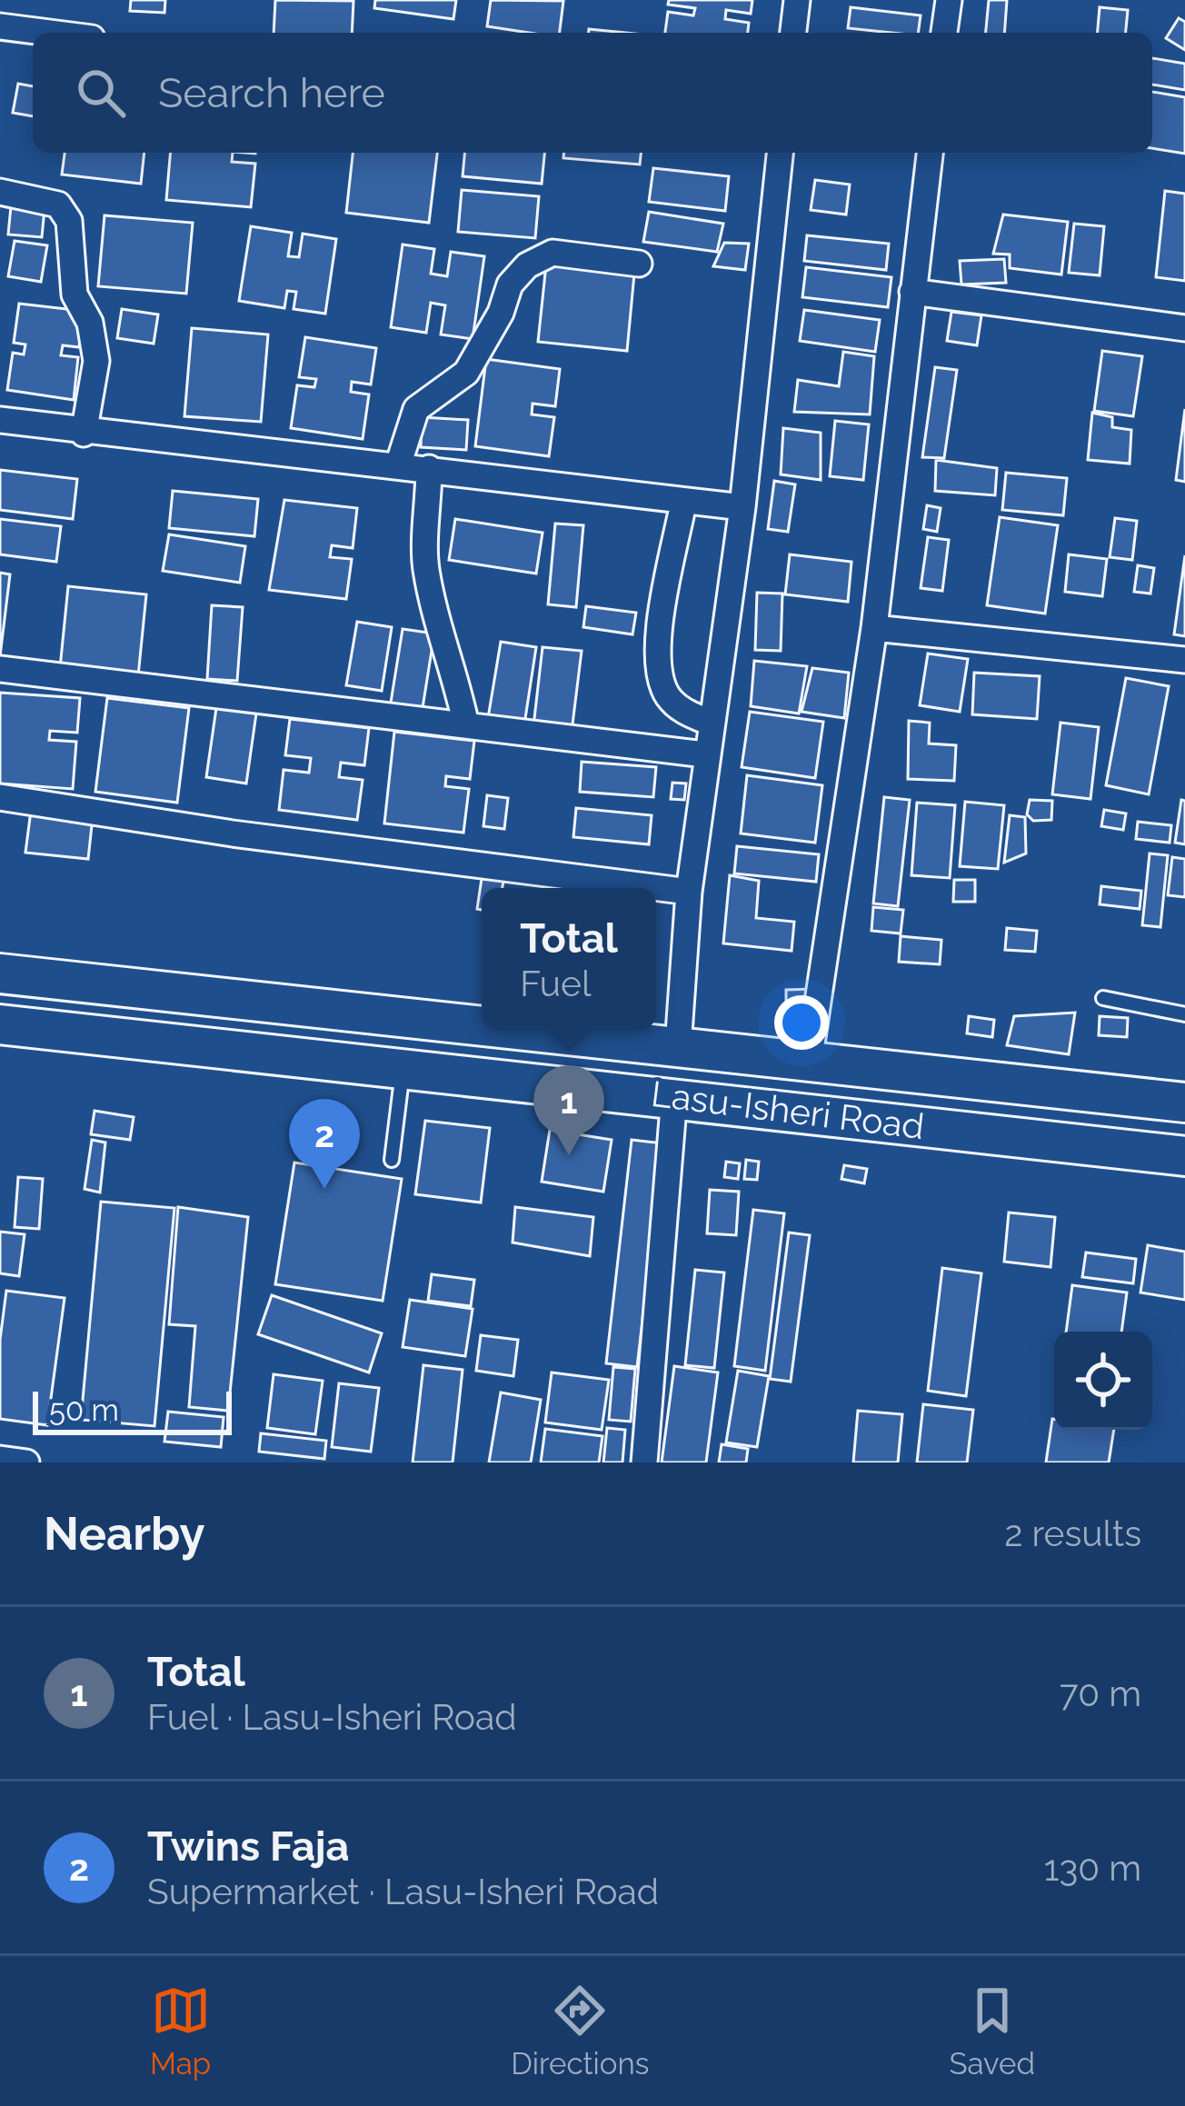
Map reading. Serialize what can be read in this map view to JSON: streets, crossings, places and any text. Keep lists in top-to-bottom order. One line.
{"streets":{"main road":["Lasu-Isheri Road"]},"scale_bar":"50 m","page":{"search":"Search here","popup":["Total","Fuel"],"pins":["1","2"],"scale":"50 m","heading":["Nearby","2 results"],"list":[{"mark":"1","name":"Total","note":"Fuel · Lasu-Isheri Road","value":"70 m"},{"mark":"2","name":"Twins Faja","note":"Supermarket · Lasu-Isheri Road","value":"130 m"}],"nav":["Map","Directions","Saved"]}}
